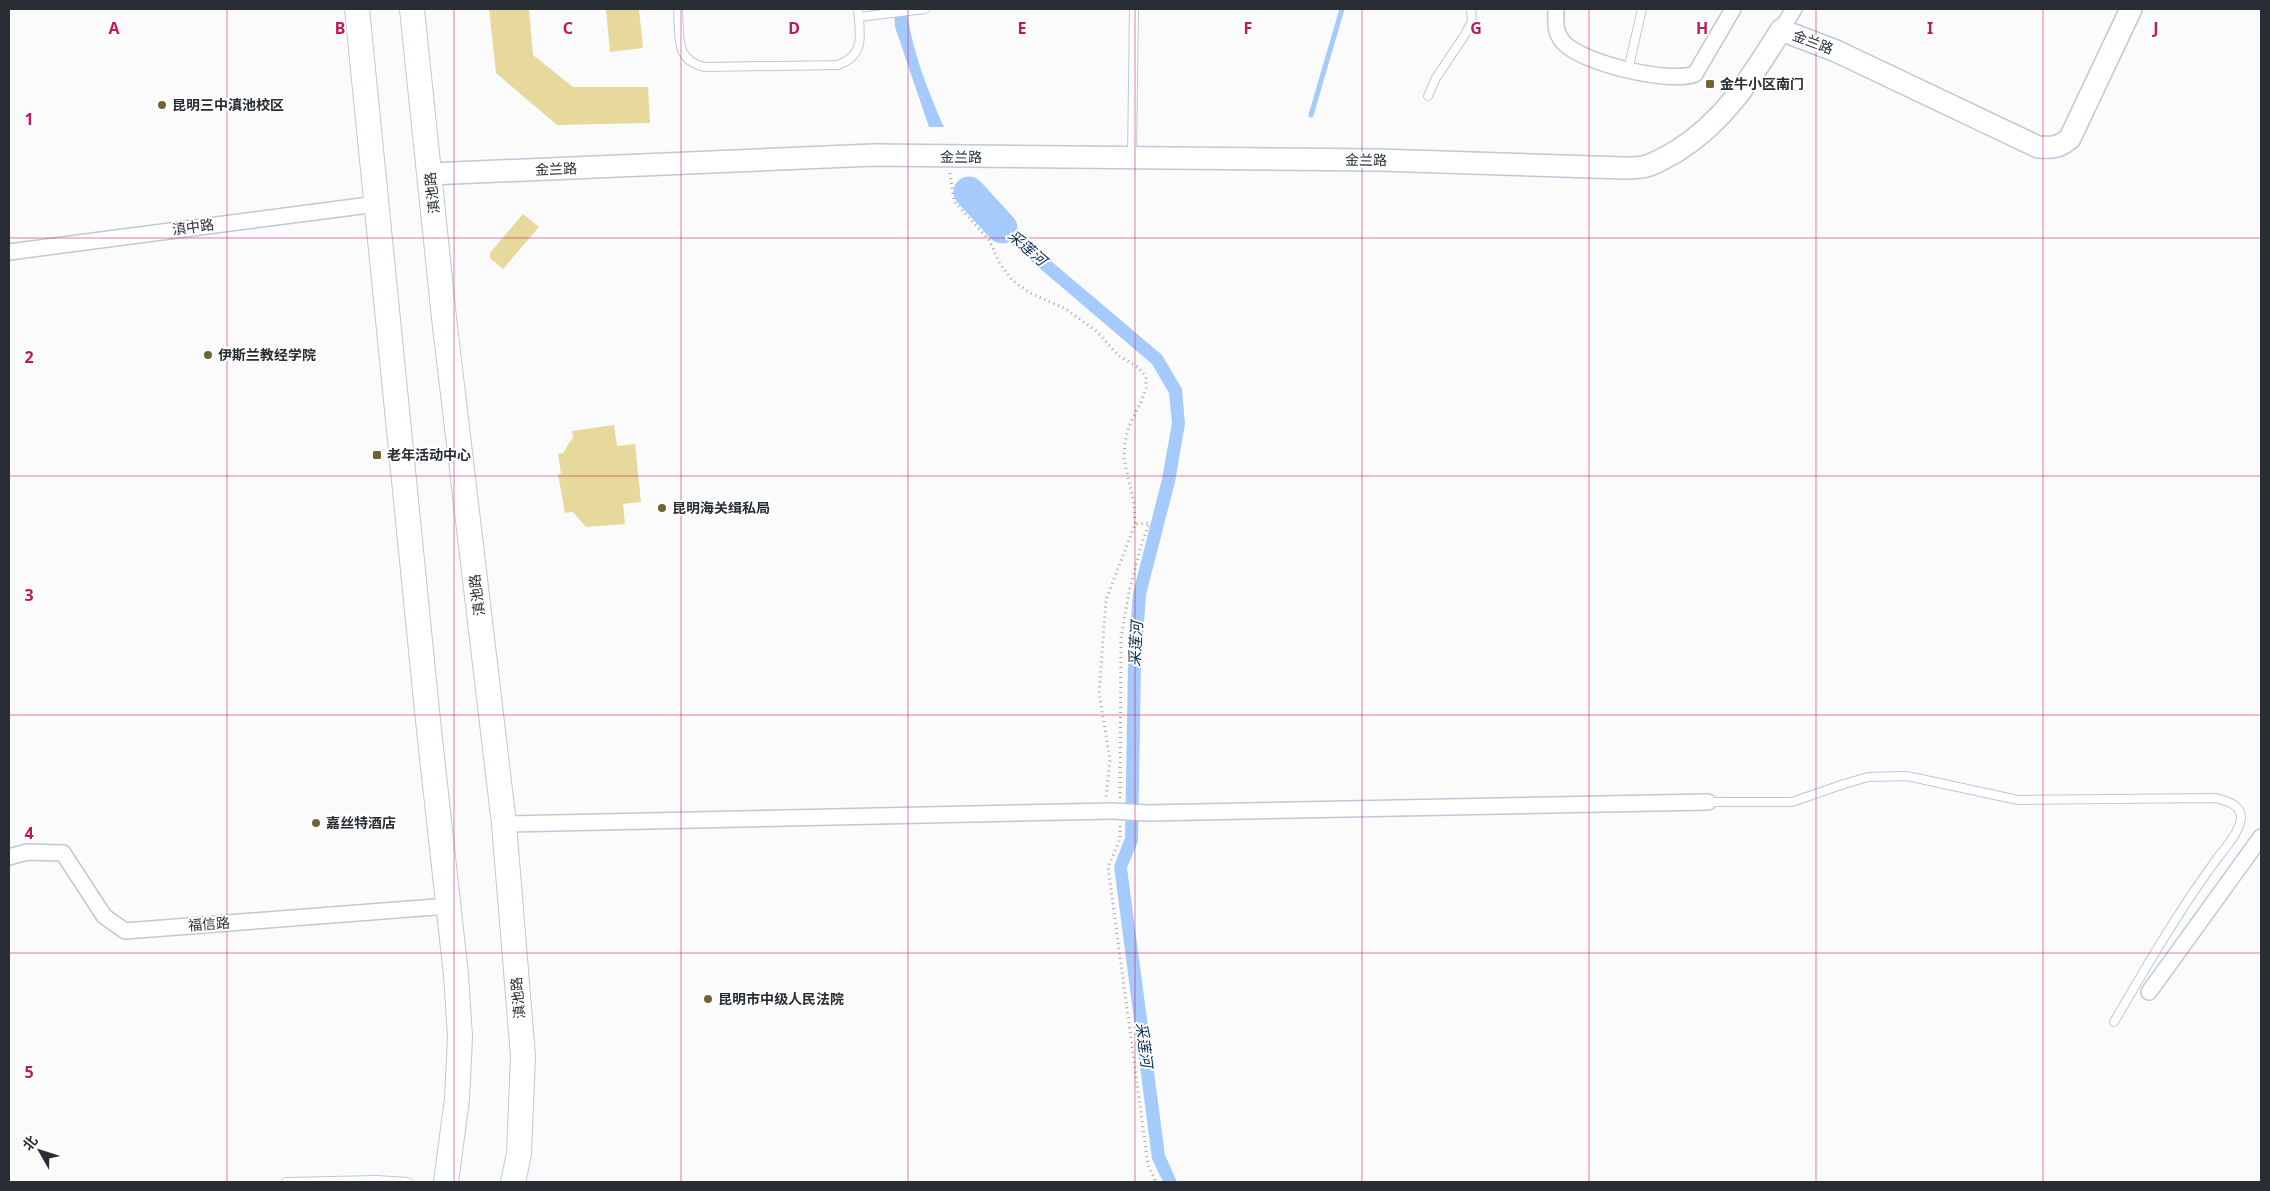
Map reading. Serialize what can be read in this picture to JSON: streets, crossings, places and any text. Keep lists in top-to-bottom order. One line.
{"streets":{"main road":["滇池路"],"street":["金兰路","滇中路","福信路"]},"crossings":[["金兰路","滇池路"]],"water":["采莲河"],"places":{"transit":["金牛小区南门","老年活动中心"],"other":["昆明三中滇池校区","伊斯兰教经学院","昆明海关缉私局","嘉丝特酒店","昆明市中级人民法院"]},"north":"top left","grid":{"columns":["A","B","C","D","E","F","G","H","I","J"],"rows":["1","2","3","4","5"]}}
